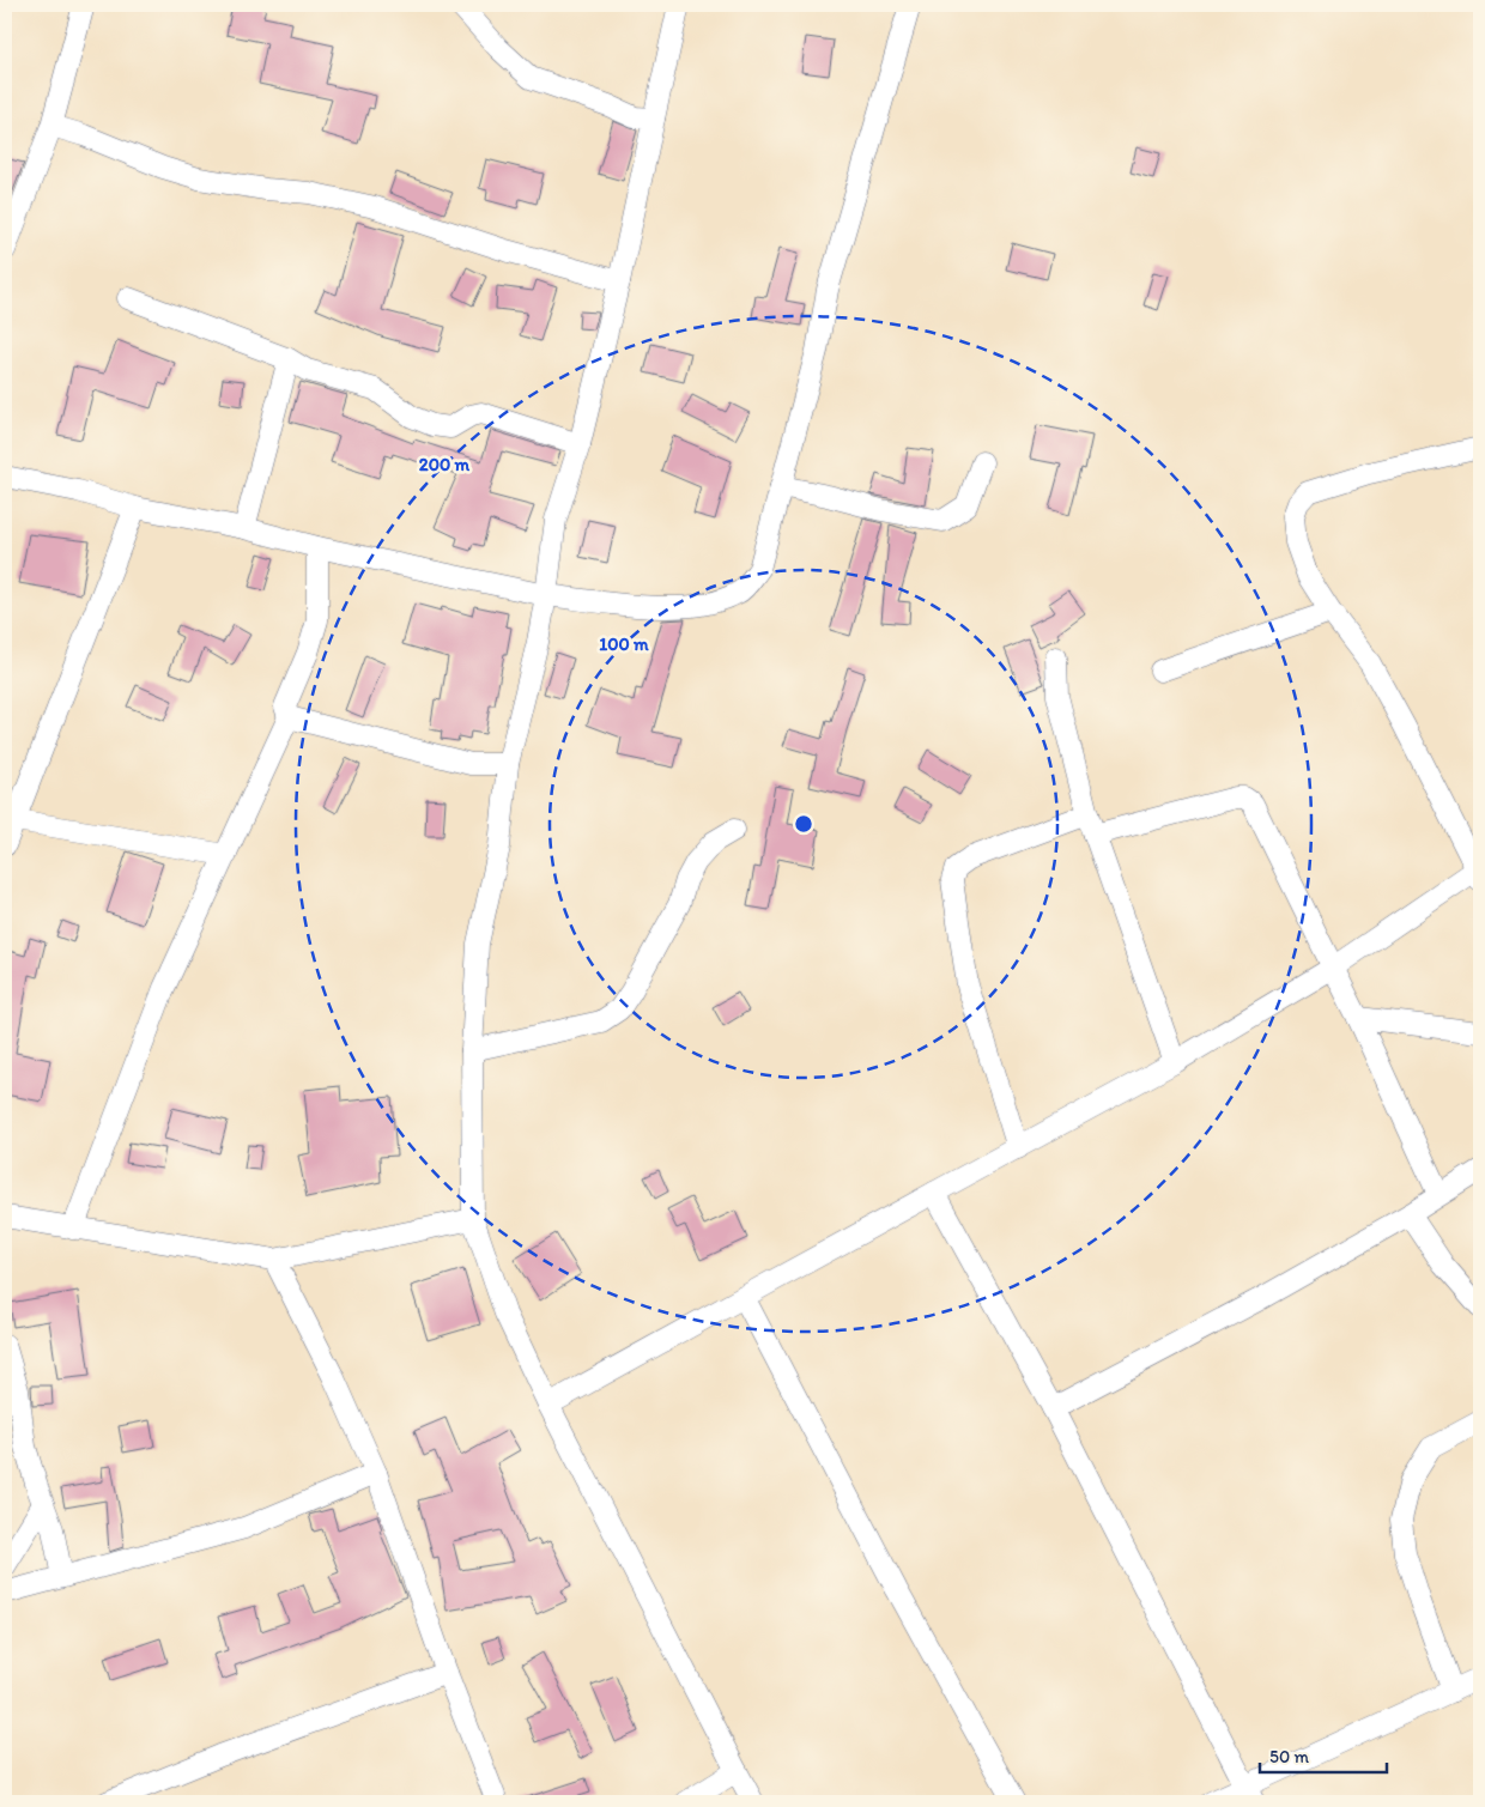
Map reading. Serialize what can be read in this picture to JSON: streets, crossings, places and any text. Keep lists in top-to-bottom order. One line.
{"scale_bar":"50 m","rings":["200 m","100 m"]}
